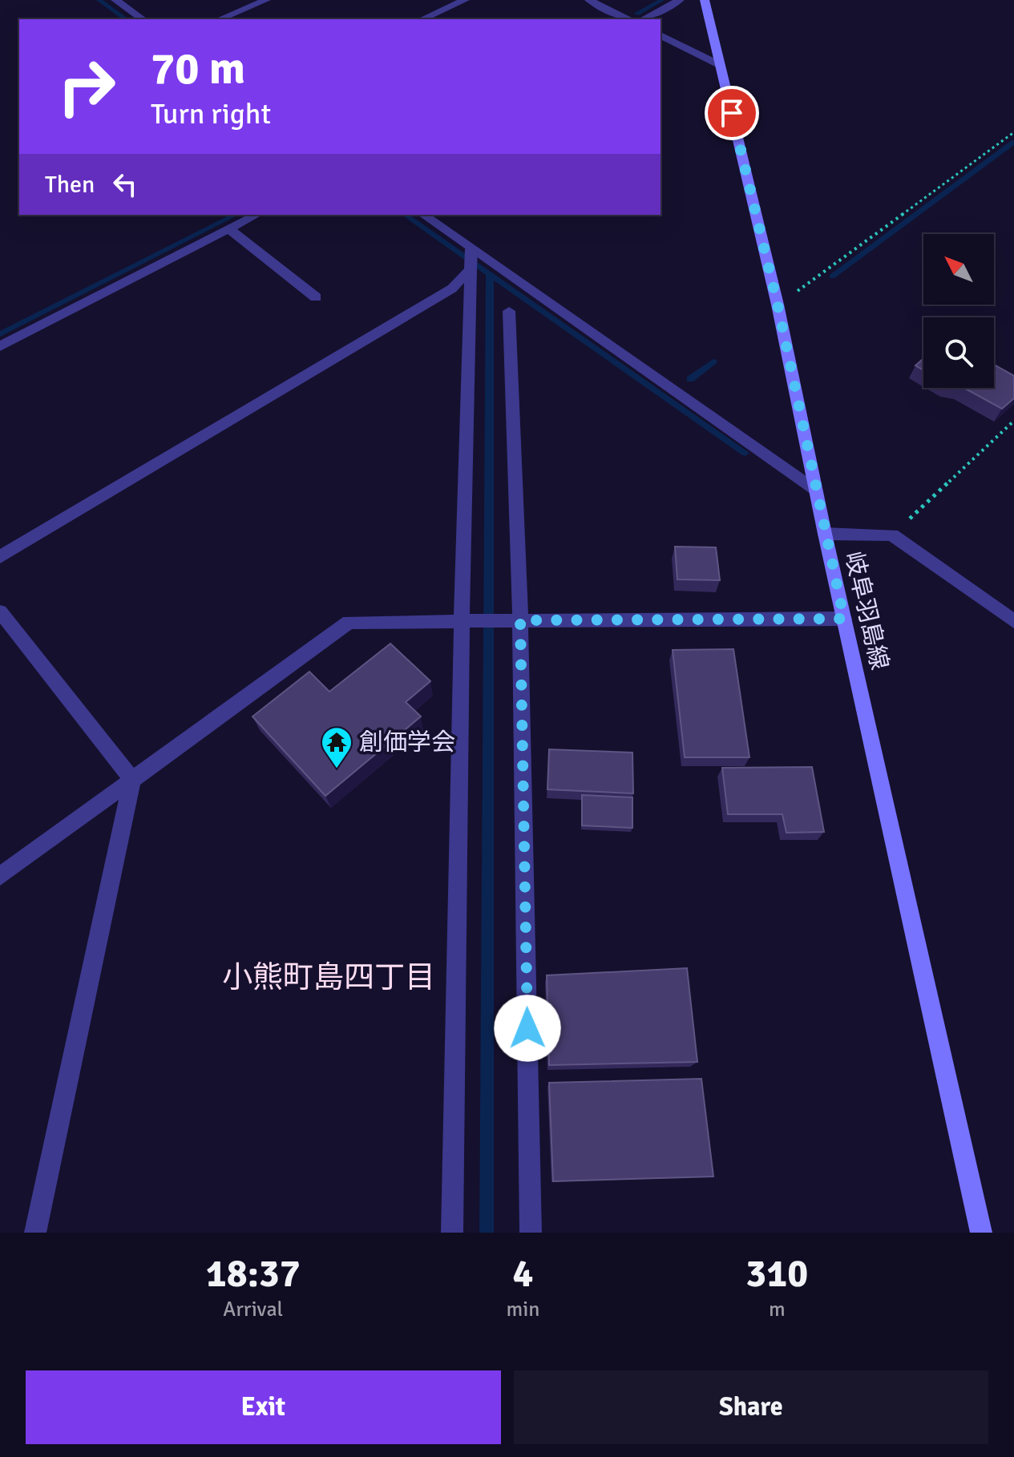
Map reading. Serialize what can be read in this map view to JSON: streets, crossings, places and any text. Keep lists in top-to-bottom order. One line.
{"streets":{"main road":["岐阜羽島線"]},"districts":["小熊町島四丁目"],"places":{"temple":["創価学会"]},"north":"top left","page":{"turn":["70 m","Turn right"],"then":"Then","eta":["18:37","Arrival","4","min","310","m"],"buttons":["Exit","Share"]}}
